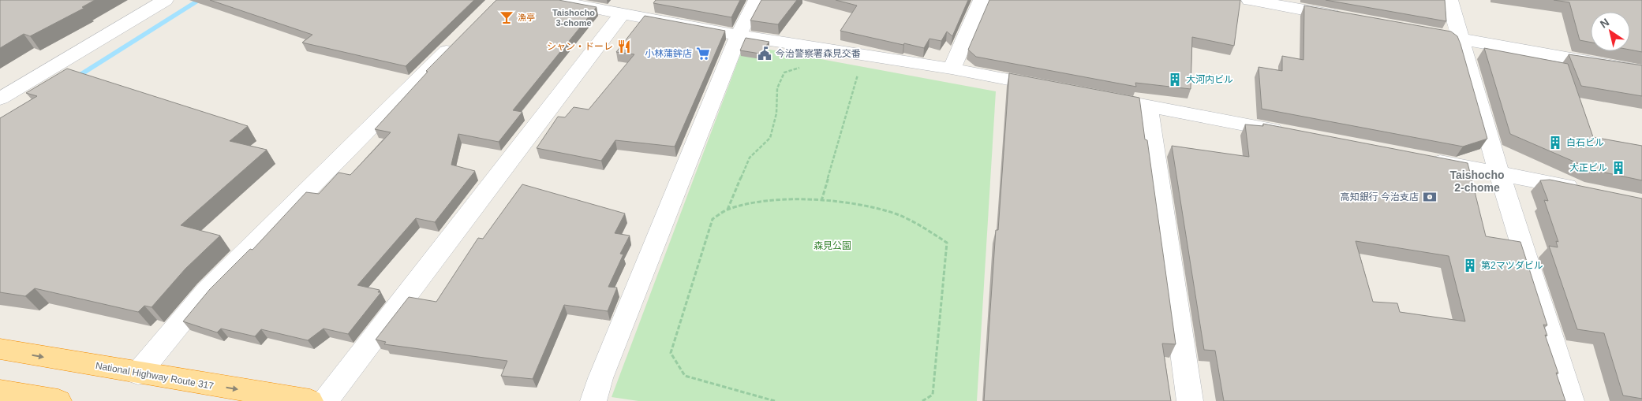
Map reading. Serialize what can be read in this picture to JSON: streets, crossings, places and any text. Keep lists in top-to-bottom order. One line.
{"streets":{"highway":["National Highway Route 317"]},"one_way":["National Highway Route 317"],"districts":["Taishocho 3-chome","Taishocho 2-chome"],"parks":["森見公園"],"places":{"bar":["漁亭"],"restaurant":["シャン・ドーレ"],"supermarket":["小林蒲鉾店"],"public building":["今治警察署森見交番"],"building":["大河内ビル","白石ビル","大正ビル","第2マツダビル"],"bank":["高知銀行 今治支店"]},"north":"top left"}
